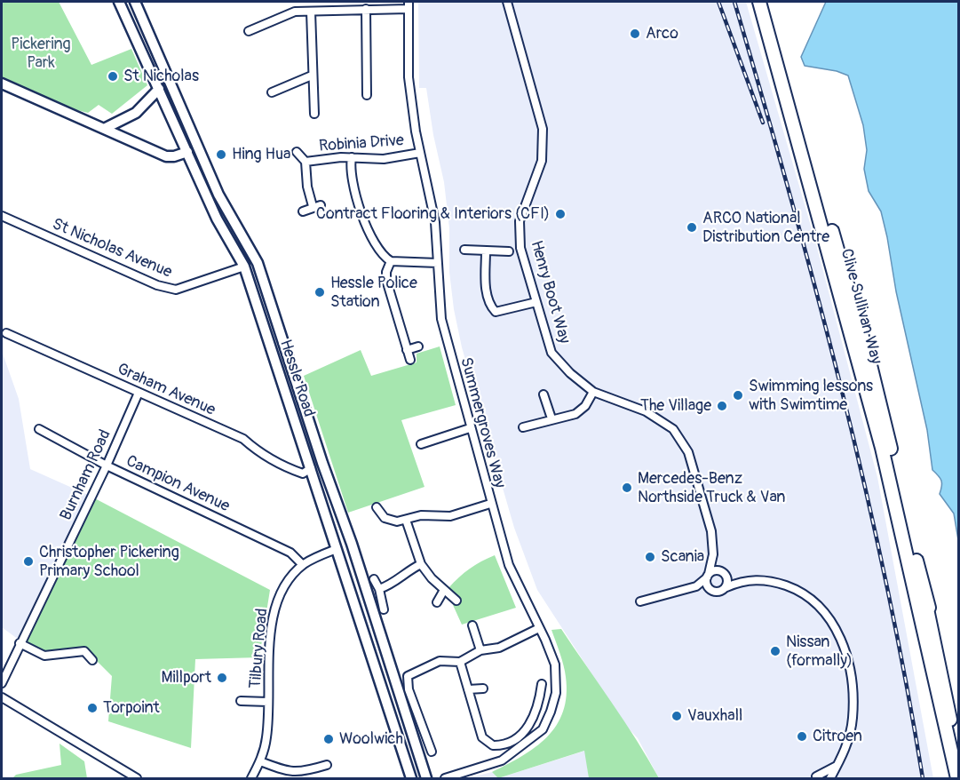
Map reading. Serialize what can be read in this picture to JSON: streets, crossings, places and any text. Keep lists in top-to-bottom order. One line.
{"streets":{"highway":["Clive Sullivan Way"],"street":["Robinia Drive","St Nicholas Avenue","Henry Boot Way","Hessle Road","Graham Avenue","Summergroves Way","Burnham Road","Campion Avenue","Tilbury Road"]},"crossings":[["Robinia Drive","Summergroves Way"],["St Nicholas Avenue","Hessle Road"],["Hessle Road","Graham Avenue"],["Hessle Road","Tilbury Road"],["Graham Avenue","Burnham Road"],["Burnham Road","Campion Avenue"],["Campion Avenue","Tilbury Road"]],"parks":["Pickering Park"],"places":["Arco","St Nicholas","Hing Hua","Contract Flooring & Interiors (CFI)","ARCO National Distribution Centre","Hessle Police Station","Swimming lessons with Swimtime","The Village","Mercedes-Benz Northside Truck & Van","Scania","Christopher Pickering Primary School","Nissan (formally)","Millport","Torpoint","Vauxhall","Citroen","Woolwich"]}
